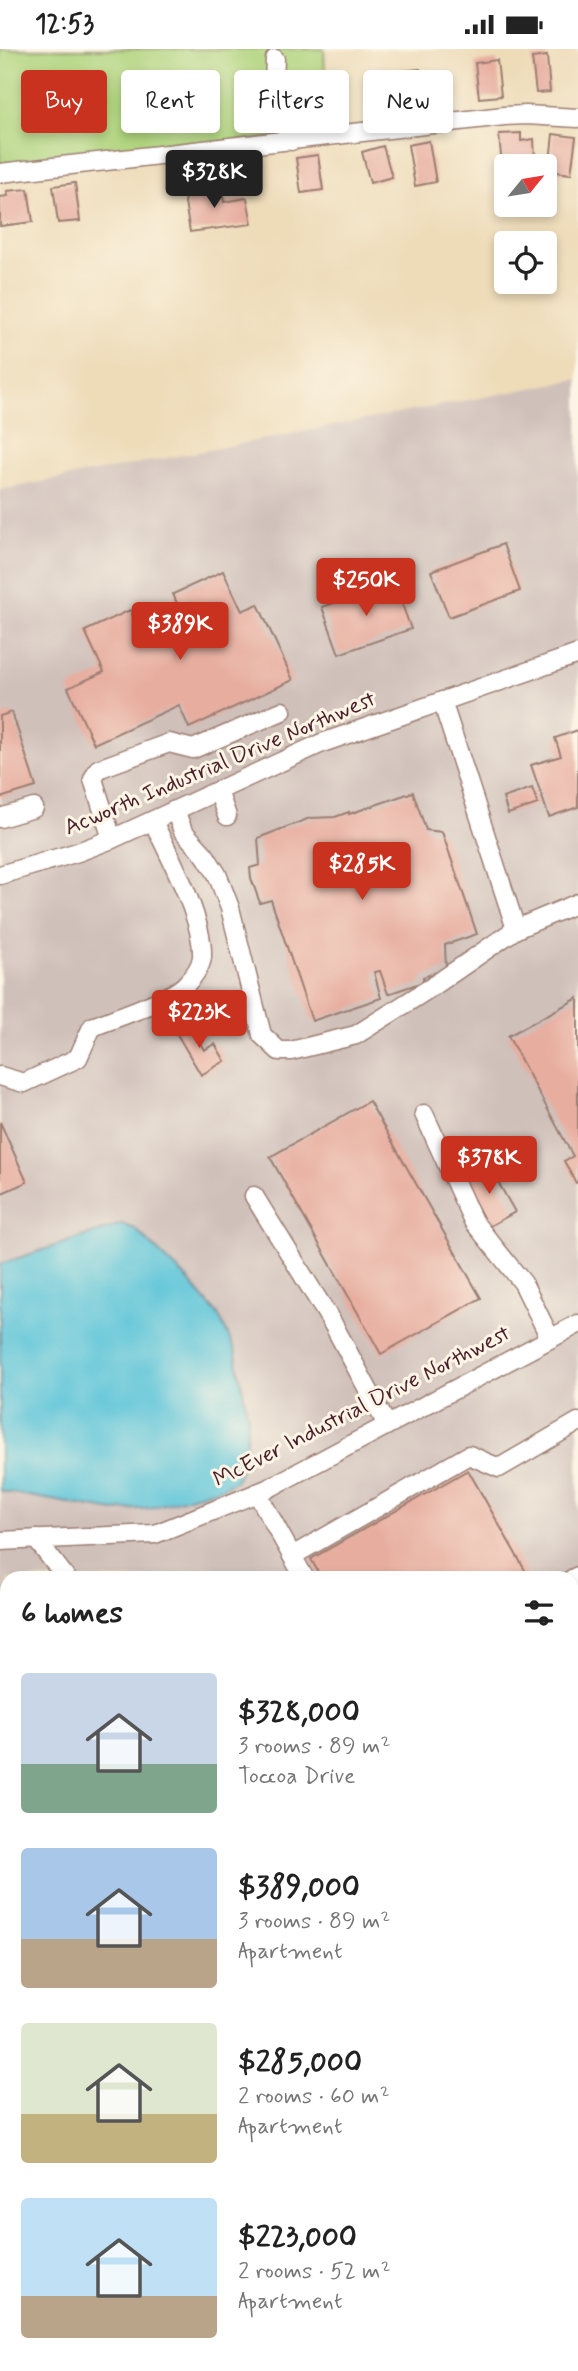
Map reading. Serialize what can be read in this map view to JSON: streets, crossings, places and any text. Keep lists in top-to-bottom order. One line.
{"streets":{"street":["Acworth Industrial Drive Northwest","McEver Industrial Drive Northwest"]},"north":"top right","page":{"status":"12:53","chip":["Buy","Rent","Filters","New"],"price":["$328K","$250K","$389K","$285K","$223K","$378K"],"heading":"6 homes","list":[{"name":"$328,000","note":"3 rooms · 89 m² · Toccoa Drive"},{"name":"$389,000","note":"3 rooms · 89 m² · Apartment"},{"name":"$285,000","note":"2 rooms · 60 m² · Apartment"},{"name":"$223,000","note":"2 rooms · 52 m² · Apartment"}]}}
